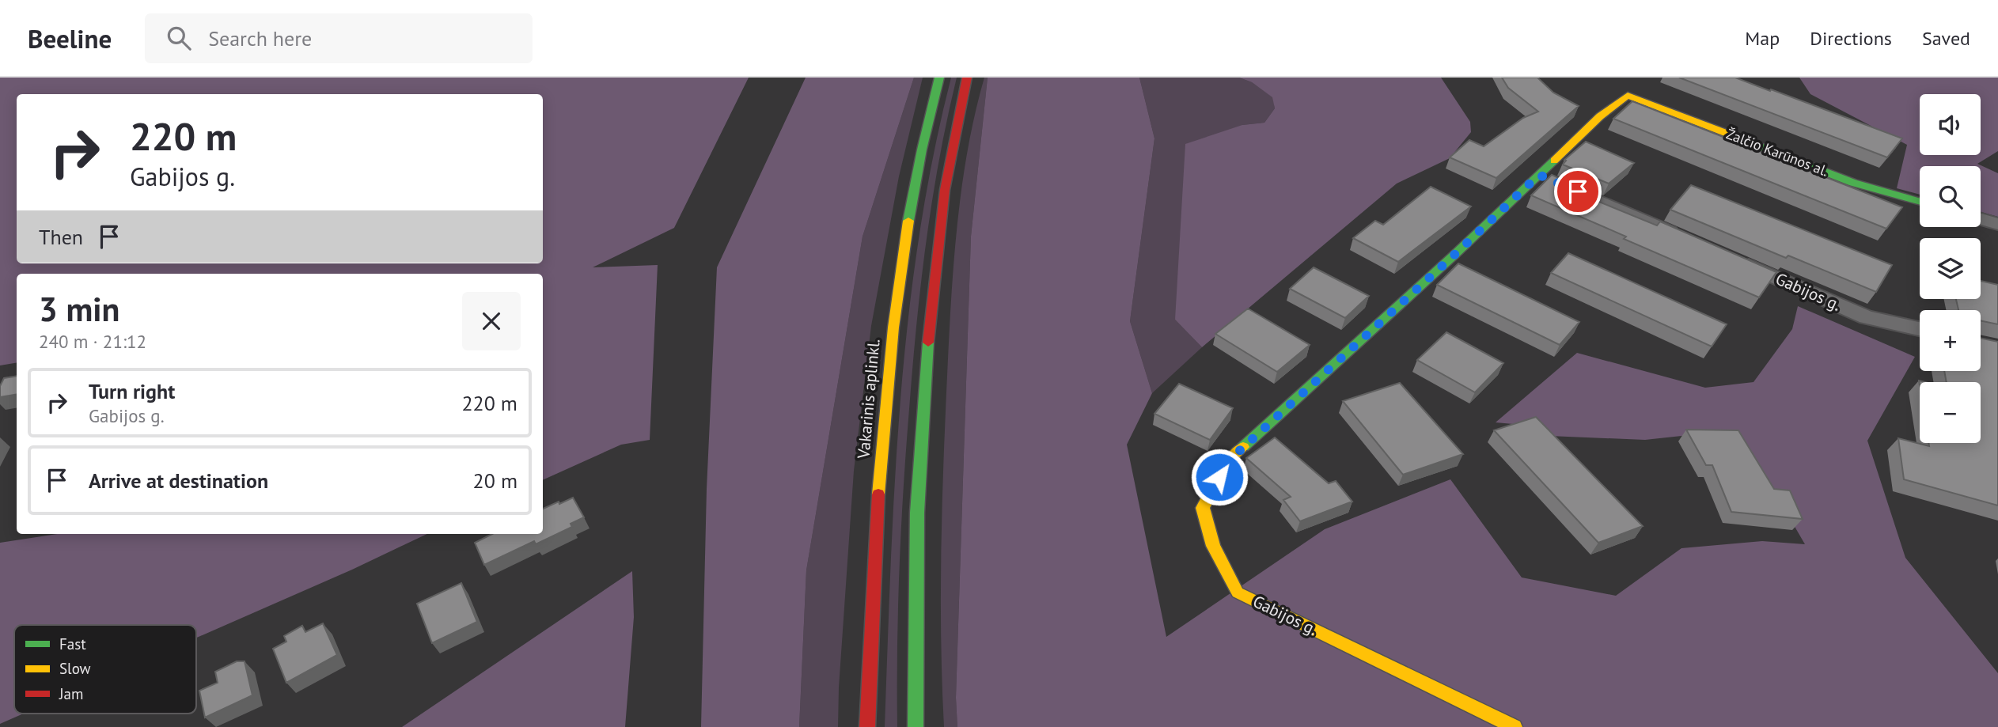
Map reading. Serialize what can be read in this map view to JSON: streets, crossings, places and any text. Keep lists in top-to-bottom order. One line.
{"streets":{"main road":["Žalčio Karūnos al.","Gabijos g.","Vakarinis aplinkl."]},"crossings":[["Žalčio Karūnos al.","Gabijos g."]],"legend":["Fast","Slow","Jam"],"page":{"header":"Beeline","search":"Search here","nav":["Map","Directions","Saved"],"map_buttons":["+","−"],"turn":["220 m","Gabijos g."],"then":"Then","heading":["3 min","240 m · 21:12"],"list":[{"name":"Turn right","note":"Gabijos g.","value":"220 m"},{"name":"Arrive at destination","value":"20 m"}]}}
